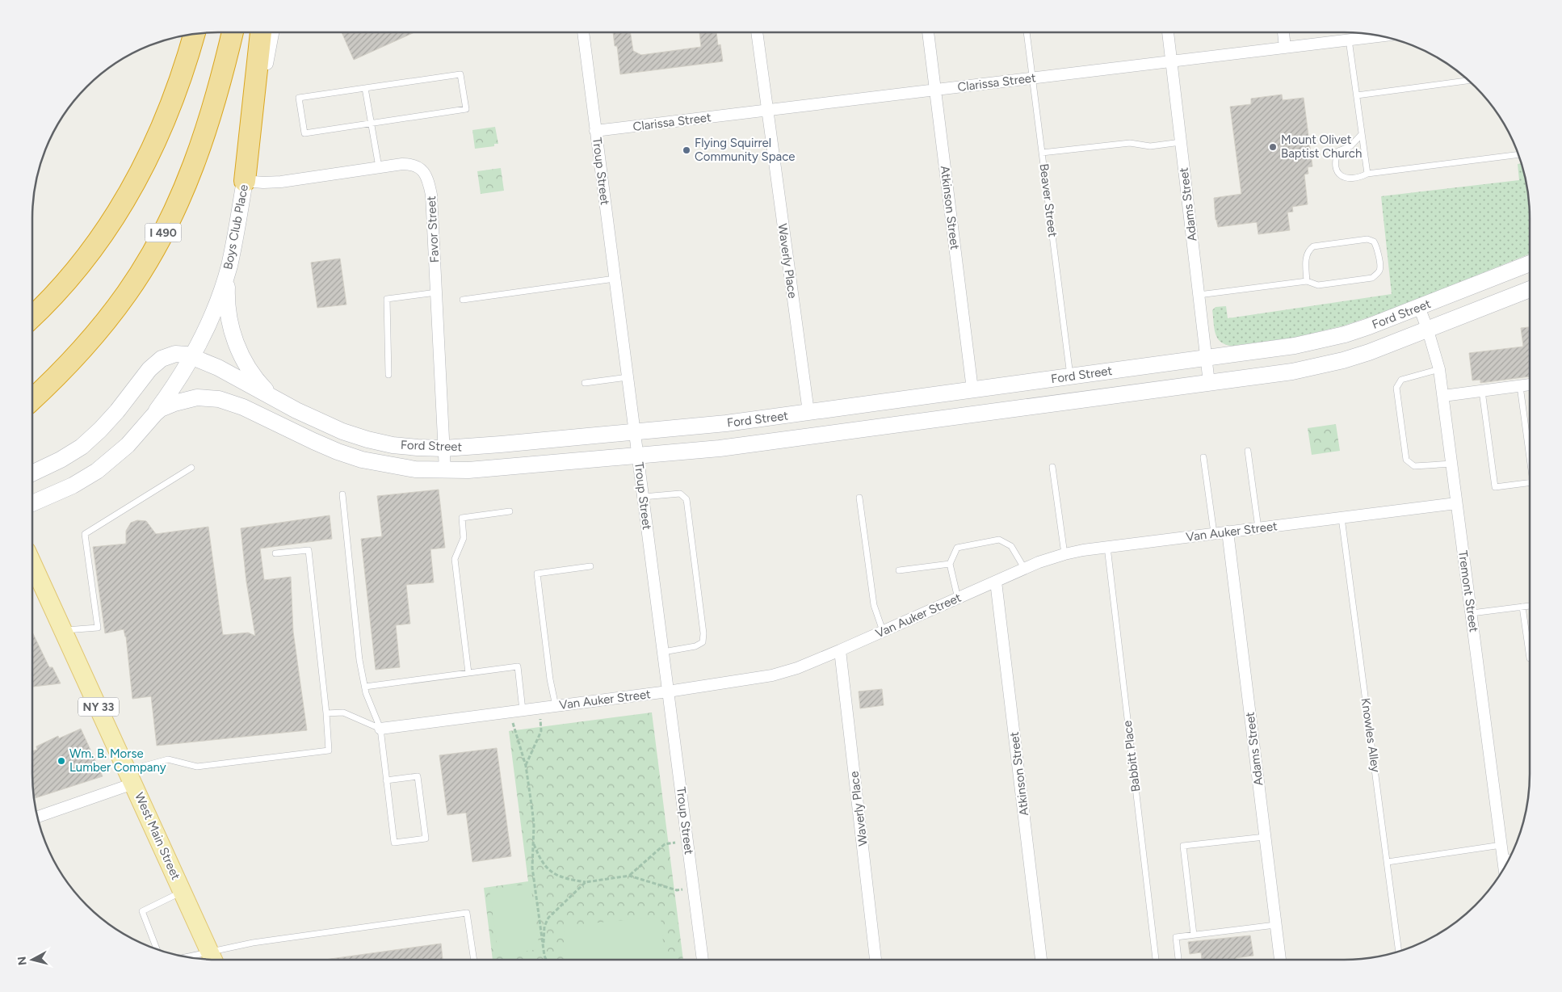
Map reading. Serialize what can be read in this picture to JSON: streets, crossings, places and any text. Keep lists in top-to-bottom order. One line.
{"streets":{"highway":["I 490"],"main road":["Boys Club Place","Ford Street","NY 33","West Main Street"],"street":["Clarissa Street","Troup Street","Adams Street","Atkinson Street","Favor Street","Waverly Place","Van Auker Street","Tremont Street"],"lane":["Beaver Street","Knowles Alley","Babbitt Place"]},"crossings":[["Clarissa Street","Troup Street"],["Clarissa Street","Beaver Street"],["Clarissa Street","Adams Street"],["Clarissa Street","Atkinson Street"],["Clarissa Street","Waverly Place"],["Troup Street","Ford Street"],["Troup Street","Van Auker Street"],["Beaver Street","Ford Street"],["Adams Street","Ford Street"],["Adams Street","Van Auker Street"],["Atkinson Street","Ford Street"],["Atkinson Street","Van Auker Street"],["Boys Club Place","Favor Street"],["Boys Club Place","Ford Street"],["Favor Street","Ford Street"],["Waverly Place","Ford Street"],["Waverly Place","Van Auker Street"],["Ford Street","Tremont Street"],["Van Auker Street","Tremont Street"],["Van Auker Street","Knowles Alley"],["Van Auker Street","Babbitt Place"]],"places":["Mount Olivet Baptist Church","Flying Squirrel Community Space","Wm. B. Morse Lumber Company"],"north":"left"}
